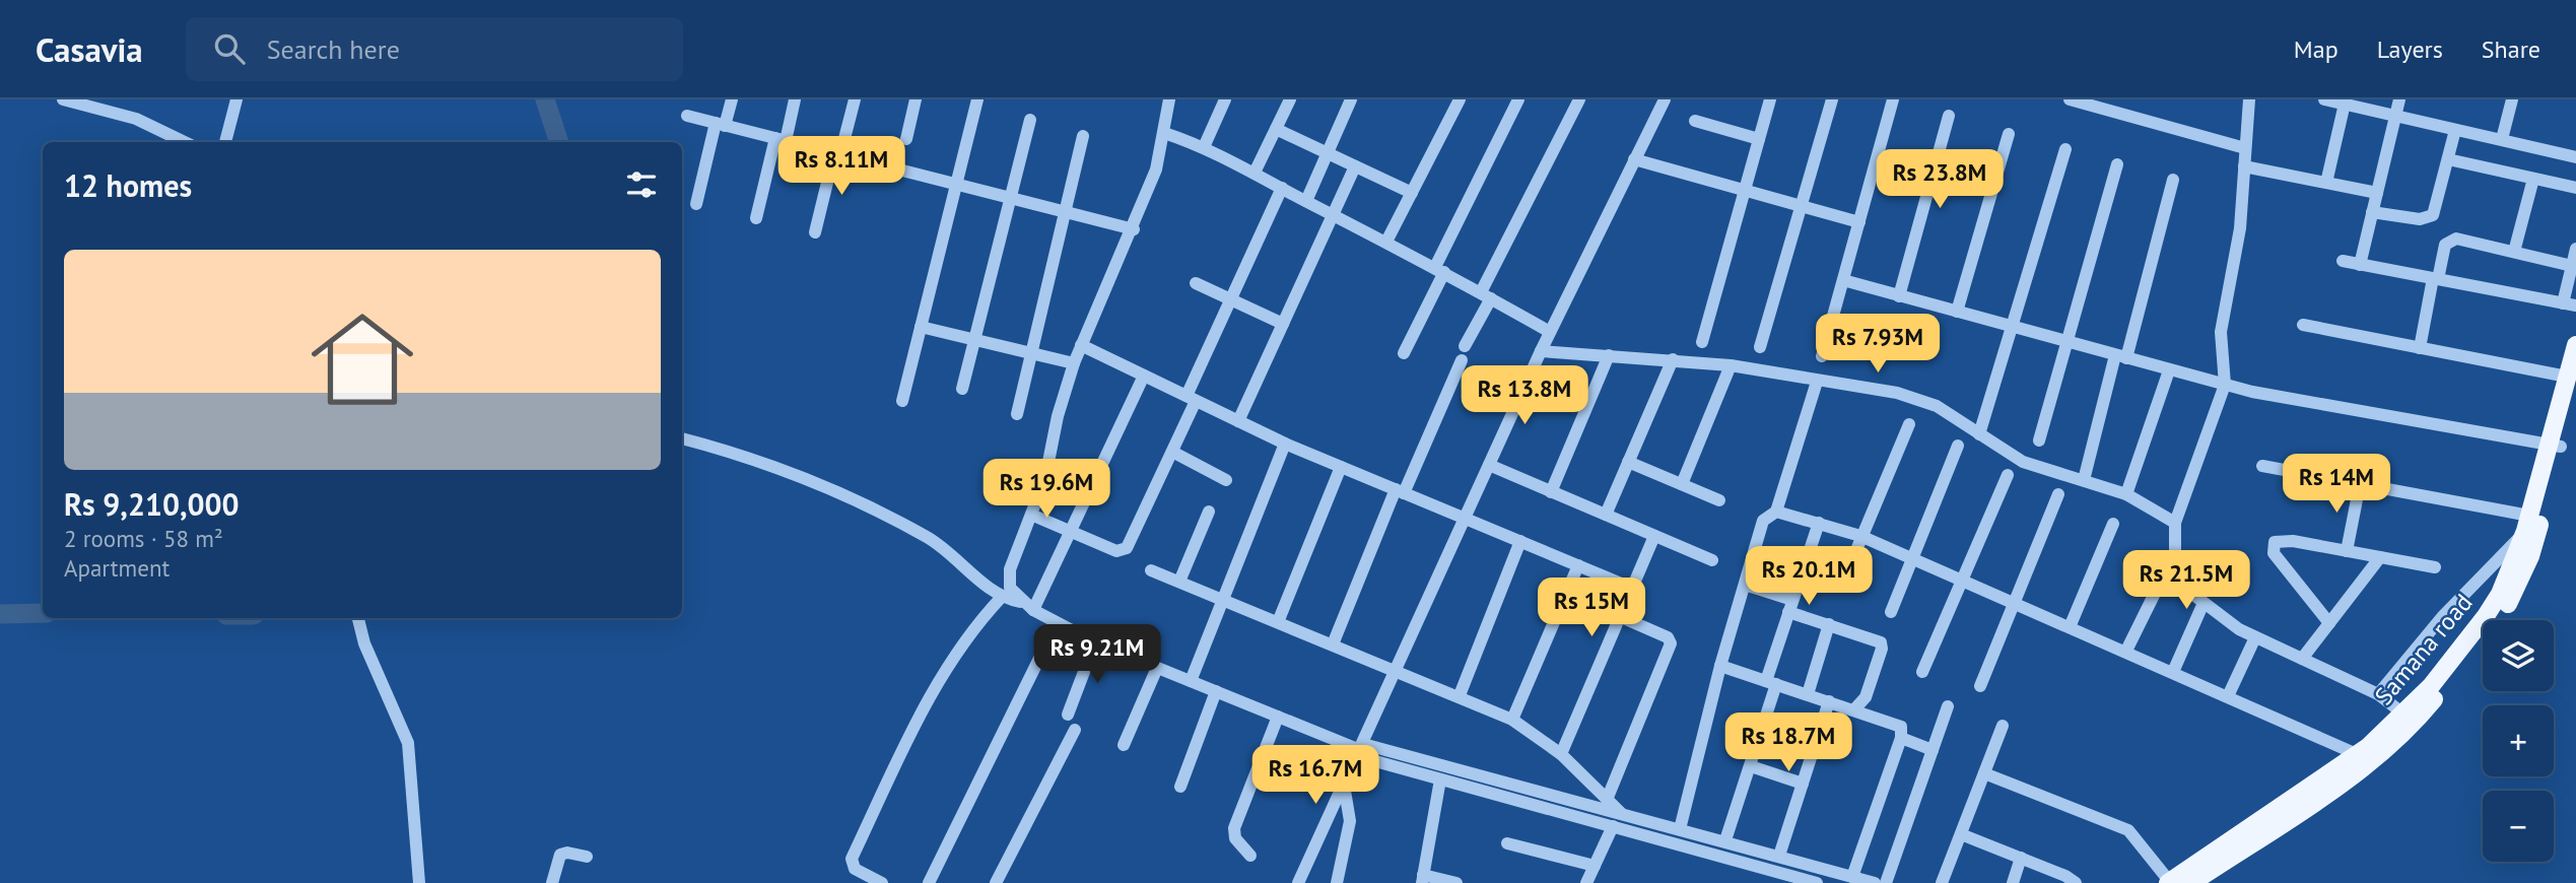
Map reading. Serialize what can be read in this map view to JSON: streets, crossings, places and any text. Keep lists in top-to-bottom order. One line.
{"streets":{"main road":["Samana road"]},"page":{"header":"Casavia","search":"Search here","nav":["Map","Layers","Share"],"price":["Rs 8.11M","Rs 23.8M","Rs 7.93M","Rs 13.8M","Rs 14M","Rs 19.6M","Rs 20.1M","Rs 21.5M","Rs 15M","Rs 9.21M","Rs 18.7M","Rs 16.7M"],"heading":"12 homes","list":[{"name":"Rs 9,210,000","note":"2 rooms · 58 m² · Apartment"}],"map_buttons":["+","−"]}}
